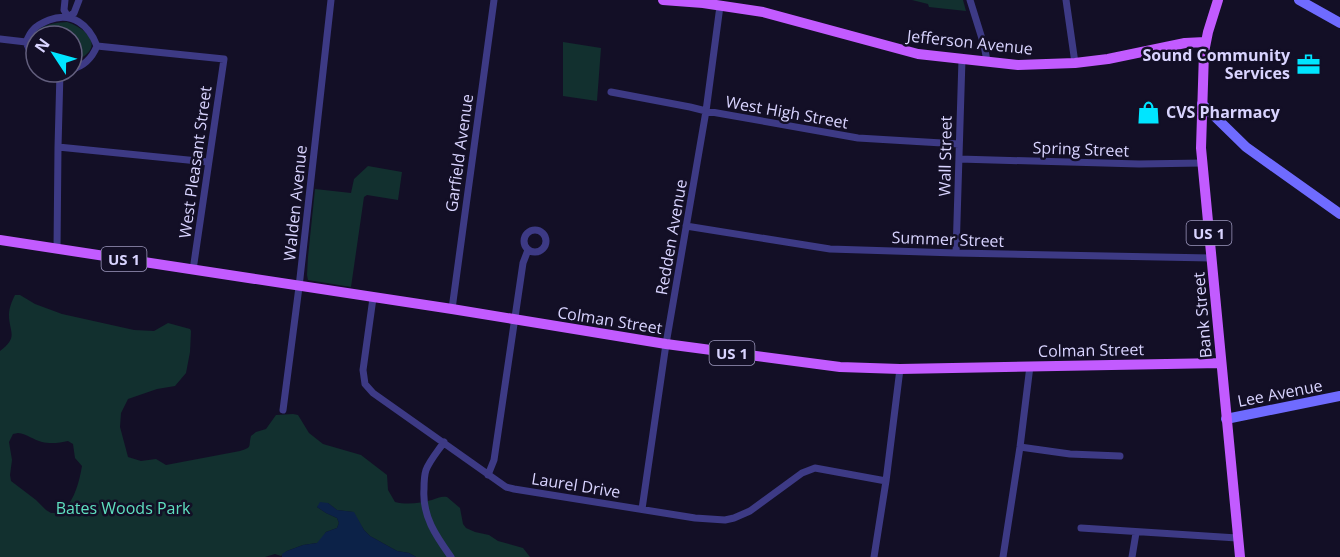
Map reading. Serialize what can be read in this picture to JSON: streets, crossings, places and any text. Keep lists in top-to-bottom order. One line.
{"streets":{"main road":["Jefferson Avenue","US 1","Bank Street","Colman Street","Lee Avenue"],"street":["West High Street","Spring Street","Garfield Avenue","Wall Street","West Pleasant Street","Walden Avenue","Redden Avenue","Summer Street","Laurel Drive"]},"crossings":[["Jefferson Avenue","Wall Street"],["Jefferson Avenue","Redden Avenue"],["Jefferson Avenue","Bank Street"],["West High Street","Wall Street"],["West High Street","Redden Avenue"],["Spring Street","Wall Street"],["Spring Street","Bank Street"],["Garfield Avenue","Colman Street"],["Wall Street","Summer Street"],["West Pleasant Street","Colman Street"],["Walden Avenue","Colman Street"],["Redden Avenue","Summer Street"],["Redden Avenue","Colman Street"],["Redden Avenue","Laurel Drive"],["Summer Street","Bank Street"],["Bank Street","Colman Street"],["Bank Street","Lee Avenue"],["Colman Street","Laurel Drive"]],"parks":["Bates Woods Park"],"places":{"office":["Sound Community Services"],"shop":["CVS Pharmacy"]},"north":"top left"}
